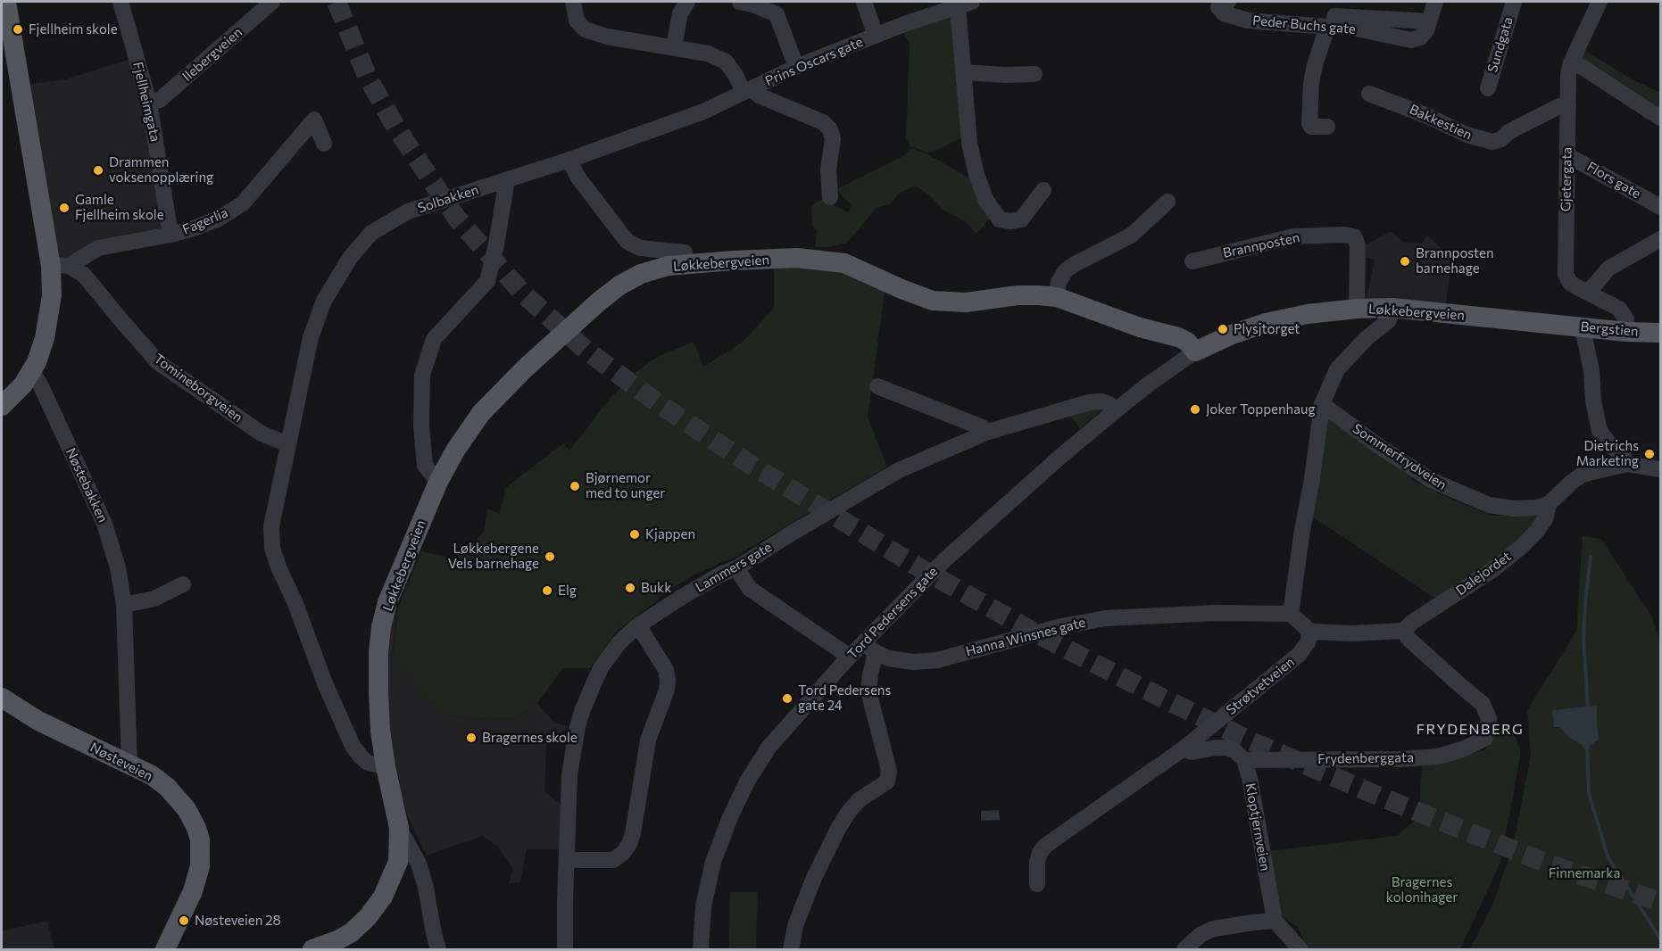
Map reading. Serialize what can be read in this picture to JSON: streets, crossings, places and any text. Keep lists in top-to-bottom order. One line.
{"streets":{"main road":["Løkkebergveien","Bergstien","Nøsteveien"],"street":["Peder Buchs gate","Sundgata","Ilebergveien","Prins Oscars gate","Fjellheimgata","Bakkestien","Gjetergata","Flors gate","Solbakken","Fagerlia","Brannposten","Tomineborgveien","Sommerfrydveien","Nøstebakken","Lammers gate","Dalejordet","Tord Pedersens gate","Hanna Winsnes gate","Strøtvetveien","Frydenberggata","Kloptjernveien"]},"crossings":[["Ilebergveien","Fjellheimgata"],["Prins Oscars gate","Solbakken"],["Fjellheimgata","Fagerlia"],["Bakkestien","Gjetergata"],["Gjetergata","Flors gate"],["Gjetergata","Bergstien"],["Solbakken","Tomineborgveien"],["Fagerlia","Tomineborgveien"],["Brannposten","Løkkebergveien"],["Løkkebergveien","Bergstien"],["Løkkebergveien","Tord Pedersens gate"],["Sommerfrydveien","Dalejordet"],["Nøstebakken","Nøsteveien"],["Lammers gate","Tord Pedersens gate"],["Dalejordet","Frydenberggata"],["Tord Pedersens gate","Hanna Winsnes gate"],["Frydenberggata","Kloptjernveien"]],"districts":["FRYDENBERG"],"parks":["Finnemarka","Bragernes kolonihager"],"places":["Fjellheim skole","Drammen voksenopplæring","Gamle Fjellheim skole","Brannposten barnehage","Plysjtorget","Joker Toppenhaug","Dietrichs Marketing","Bjørnemor med to unger","Kjappen","Løkkebergene Vels barnehage","Bukk","Elg","Tord Pedersens gate 24","Bragernes skole","Nøsteveien 28"]}
